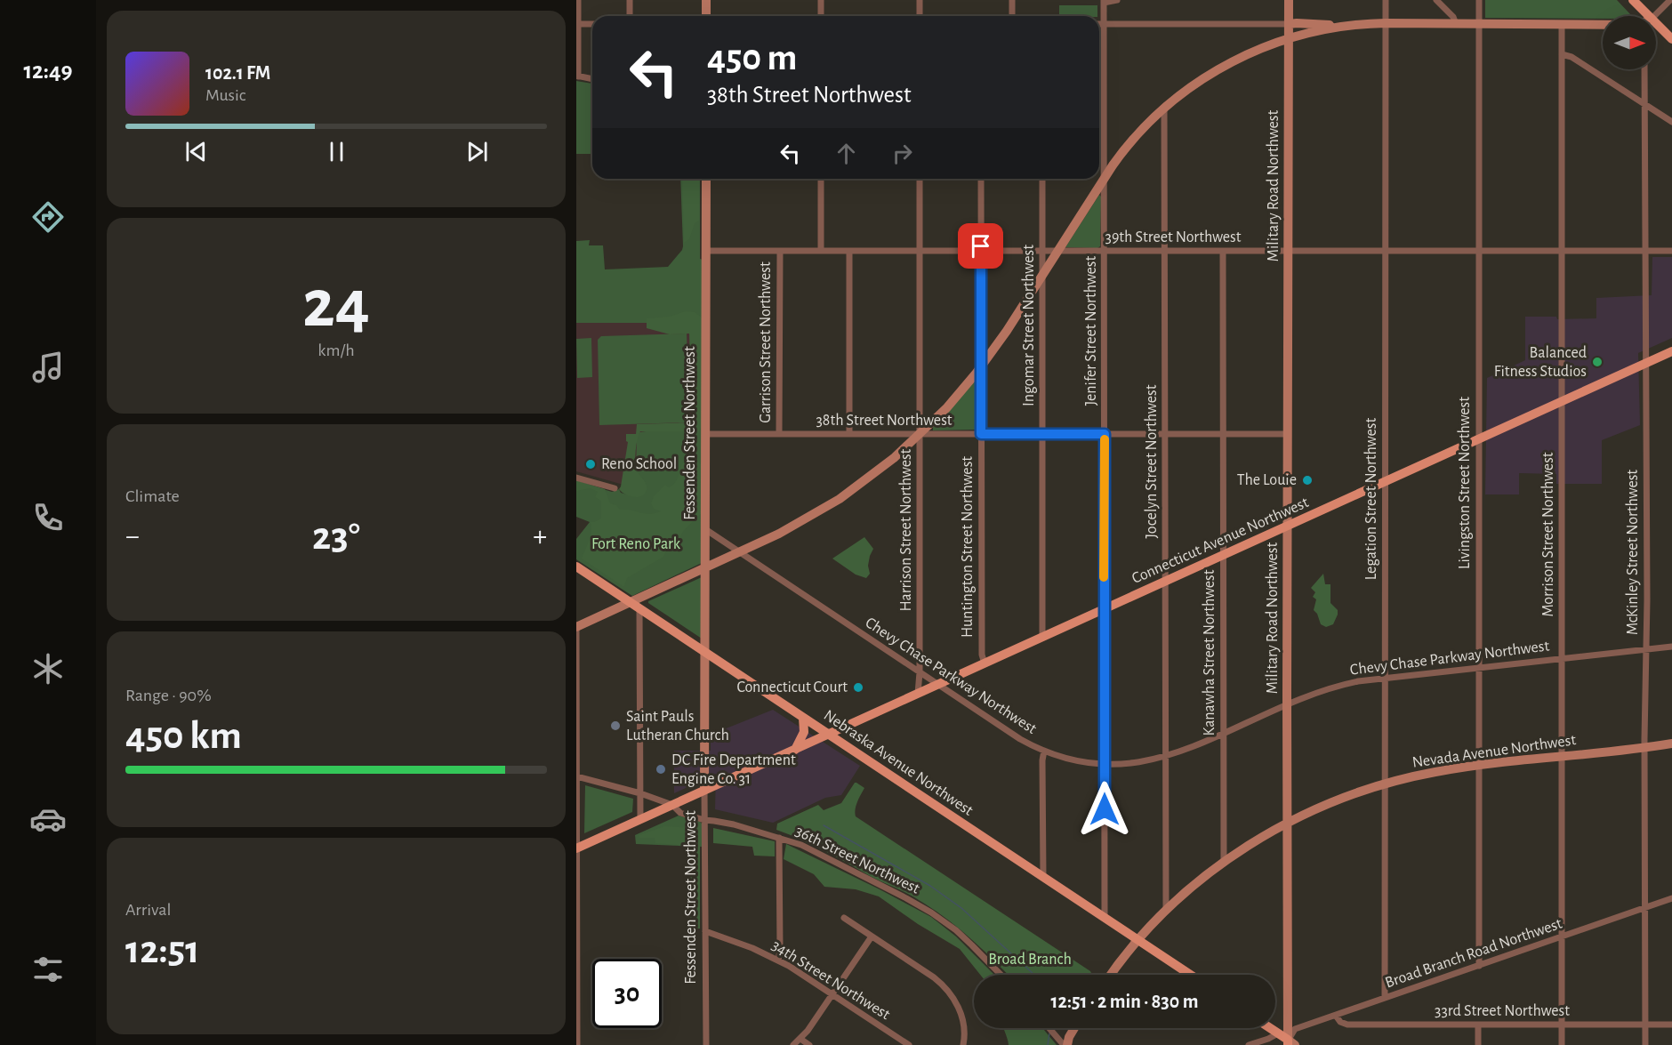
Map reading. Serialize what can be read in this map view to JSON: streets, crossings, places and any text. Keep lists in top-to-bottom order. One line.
{"streets":{"main road":["Military Road Northwest","Fessenden Street Northwest","Connecticut Avenue Northwest","Nevada Avenue Northwest","Nebraska Avenue Northwest"],"street":["39th Street Northwest","Ingomar Street Northwest","Jenifer Street Northwest","Garrison Street Northwest","38th Street Northwest","Jocelyn Street Northwest","Livingston Street Northwest","Legation Street Northwest","Harrison Street Northwest","Morrison Street Northwest","Huntington Street Northwest","McKinley Street Northwest","Kanawha Street Northwest","Chevy Chase Parkway Northwest","36th Street Northwest","Broad Branch Road Northwest","34th Street Northwest","33rd Street Northwest"]},"crossings":[["Military Road Northwest","39th Street Northwest"],["Military Road Northwest","38th Street Northwest"],["Military Road Northwest","Connecticut Avenue Northwest"],["Military Road Northwest","Chevy Chase Parkway Northwest"],["Military Road Northwest","Nevada Avenue Northwest"],["Military Road Northwest","Broad Branch Road Northwest"],["39th Street Northwest","Ingomar Street Northwest"],["39th Street Northwest","Jenifer Street Northwest"],["39th Street Northwest","Garrison Street Northwest"],["39th Street Northwest","Fessenden Street Northwest"],["39th Street Northwest","Jocelyn Street Northwest"],["39th Street Northwest","Livingston Street Northwest"],["39th Street Northwest","Legation Street Northwest"],["39th Street Northwest","Harrison Street Northwest"],["39th Street Northwest","Morrison Street Northwest"],["39th Street Northwest","Huntington Street Northwest"],["39th Street Northwest","McKinley Street Northwest"],["39th Street Northwest","Kanawha Street Northwest"],["Ingomar Street Northwest","38th Street Northwest"],["Ingomar Street Northwest","Connecticut Avenue Northwest"],["Jenifer Street Northwest","38th Street Northwest"],["Jenifer Street Northwest","Connecticut Avenue Northwest"],["Jenifer Street Northwest","Chevy Chase Parkway Northwest"],["Jenifer Street Northwest","Nebraska Avenue Northwest"],["Garrison Street Northwest","38th Street Northwest"],["38th Street Northwest","Fessenden Street Northwest"],["38th Street Northwest","Jocelyn Street Northwest"],["38th Street Northwest","Harrison Street Northwest"],["38th Street Northwest","Huntington Street Northwest"],["38th Street Northwest","Kanawha Street Northwest"],["Fessenden Street Northwest","Connecticut Avenue Northwest"],["Fessenden Street Northwest","Chevy Chase Parkway Northwest"],["Fessenden Street Northwest","Nebraska Avenue Northwest"],["Fessenden Street Northwest","36th Street Northwest"],["Fessenden Street Northwest","34th Street Northwest"],["Jocelyn Street Northwest","Connecticut Avenue Northwest"],["Jocelyn Street Northwest","Chevy Chase Parkway Northwest"],["Jocelyn Street Northwest","Nevada Avenue Northwest"],["Livingston Street Northwest","Connecticut Avenue Northwest"],["Livingston Street Northwest","Chevy Chase Parkway Northwest"],["Livingston Street Northwest","Nevada Avenue Northwest"],["Livingston Street Northwest","Broad Branch Road Northwest"],["Legation Street Northwest","Connecticut Avenue Northwest"],["Legation Street Northwest","Chevy Chase Parkway Northwest"],["Legation Street Northwest","Nevada Avenue Northwest"],["Legation Street Northwest","Broad Branch Road Northwest"],["Harrison Street Northwest","Connecticut Avenue Northwest"],["Harrison Street Northwest","Chevy Chase Parkway Northwest"],["Morrison Street Northwest","Connecticut Avenue Northwest"],["Morrison Street Northwest","Chevy Chase Parkway Northwest"],["Morrison Street Northwest","Nevada Avenue Northwest"],["Morrison Street Northwest","Broad Branch Road Northwest"],["Morrison Street Northwest","33rd Street Northwest"],["Connecticut Avenue Northwest","Huntington Street Northwest"],["Connecticut Avenue Northwest","McKinley Street Northwest"],["Connecticut Avenue Northwest","Kanawha Street Northwest"],["Connecticut Avenue Northwest","Chevy Chase Parkway Northwest"],["Connecticut Avenue Northwest","Nebraska Avenue Northwest"],["Connecticut Avenue Northwest","36th Street Northwest"],["McKinley Street Northwest","Chevy Chase Parkway Northwest"],["McKinley Street Northwest","Nevada Avenue Northwest"],["McKinley Street Northwest","Broad Branch Road Northwest"],["McKinley Street Northwest","33rd Street Northwest"],["Kanawha Street Northwest","Chevy Chase Parkway Northwest"],["Kanawha Street Northwest","Nevada Avenue Northwest"],["Nevada Avenue Northwest","Nebraska Avenue Northwest"],["Broad Branch Road Northwest","33rd Street Northwest"]],"parks":["Fort Reno Park","Broad Branch"],"places":["Balanced Fitness Studios","Reno School","The Louie","Connecticut Court","Saint Pauls Lutheran Church","DC Fire Department Engine Co. 31"],"north":"right","page":{"tabs":"12:49","turn":["450 m","38th Street Northwest"],"song":["102.1 FM","Music"],"tile":[["24","km/h"],"Climate",["Range · 90%","450 km"],["Arrival","12:51"]],"heat":["−","23°","+"],"limit":"30","trip":"12:51 · 2 min · 830 m"}}
